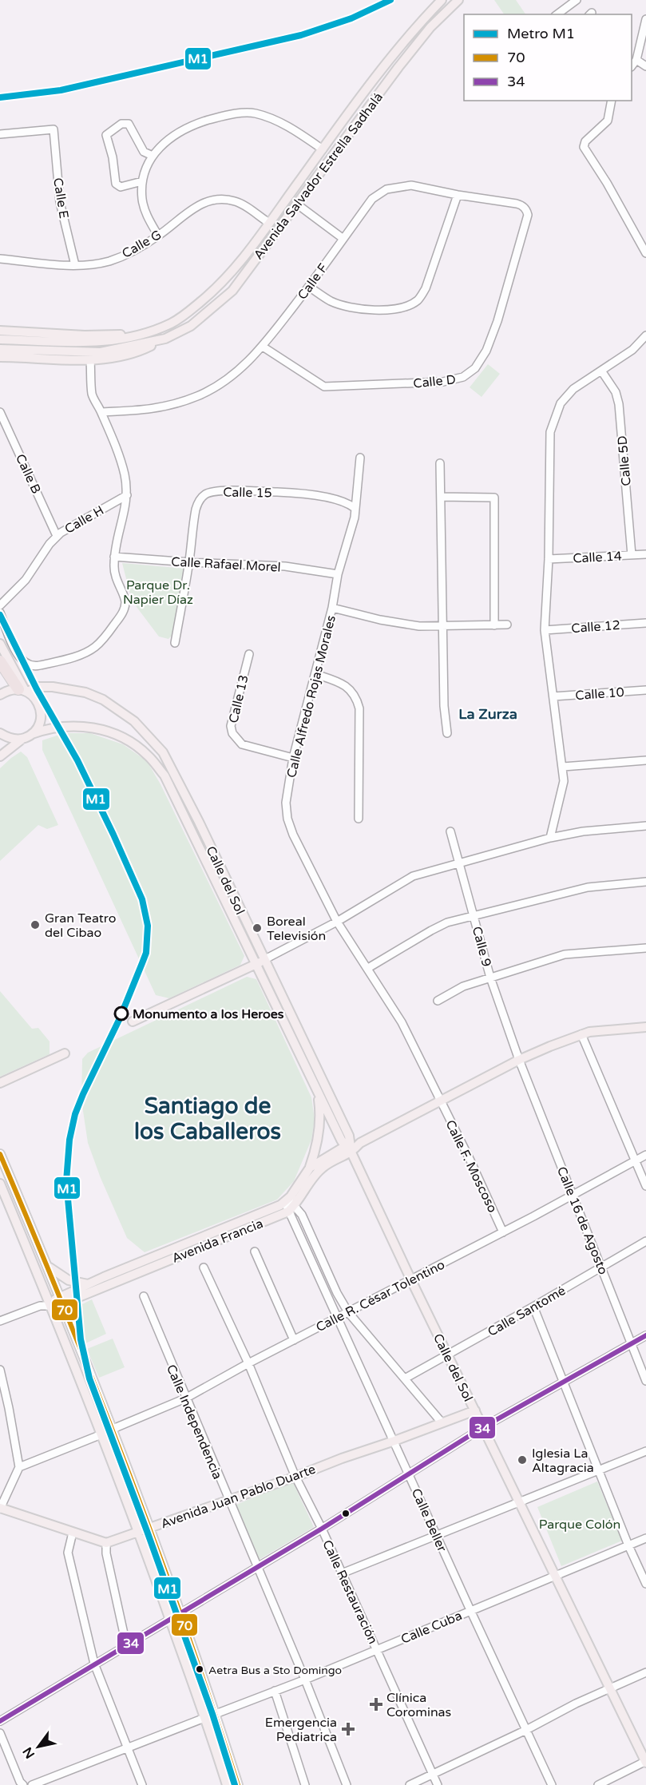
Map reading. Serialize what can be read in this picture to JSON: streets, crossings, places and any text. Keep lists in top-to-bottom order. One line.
{"streets":{"main road":["Avenida Salvador Estrella Sadhalá","Calle del Sol","Avenida Francia","Avenida Juan Pablo Duarte"],"street":["Calle E","Calle G","Calle F","Calle D","Calle 5D","Calle B","Calle 15","Calle H","Calle 14","Calle Rafael Morel","Calle 12","Calle 10","Calle Alfredo Rojas Morales","Calle 13","Calle 9","Calle F. Moscoso","Calle 16 de Agosto","Calle R. César Tolentino","Calle Santomé","Calle Independencia","Calle Beller","Calle Restauración","Calle Cuba"]},"crossings":[["Avenida Salvador Estrella Sadhalá","Calle G"],["Calle E","Calle G"],["Calle F","Calle D"],["Calle 5D","Calle 14"],["Calle B","Calle H"],["Calle 15","Calle Rafael Morel"],["Calle 15","Calle Alfredo Rojas Morales"],["Calle Rafael Morel","Calle Alfredo Rojas Morales"],["Calle Alfredo Rojas Morales","Calle 13"],["Calle Alfredo Rojas Morales","Calle F. Moscoso"],["Calle del Sol","Calle R. César Tolentino"],["Calle del Sol","Calle Santomé"],["Calle del Sol","Avenida Juan Pablo Duarte"],["Calle del Sol","Calle Cuba"],["Calle 9","Calle 16 de Agosto"],["Calle F. Moscoso","Calle R. César Tolentino"],["Calle 16 de Agosto","Calle R. César Tolentino"],["Calle 16 de Agosto","Calle Santomé"],["Avenida Francia","Calle Beller"],["Calle R. César Tolentino","Calle Independencia"],["Calle R. César Tolentino","Calle Beller"],["Calle R. César Tolentino","Calle Restauración"],["Calle Independencia","Avenida Juan Pablo Duarte"],["Calle Independencia","Calle Cuba"],["Avenida Juan Pablo Duarte","Calle Beller"],["Avenida Juan Pablo Duarte","Calle Restauración"],["Calle Beller","Calle Cuba"],["Calle Restauración","Calle Cuba"]],"districts":["La Zurza","Santiago de los Caballeros"],"parks":["Parque Dr. Napier Díaz","Parque Colón"],"places":{"other":["Gran Teatro del Cibao","Boreal Televisión","Monumento a los Heroes","Iglesia La Altagracia","Aetra Bus a Sto Domingo"],"health":["Clínica Corominas","Emergencia Pediatrica"]},"lines":["metro line M1","transit line 70","transit line 34"],"legend":["Metro M1","70","34"],"north":"bottom left"}
